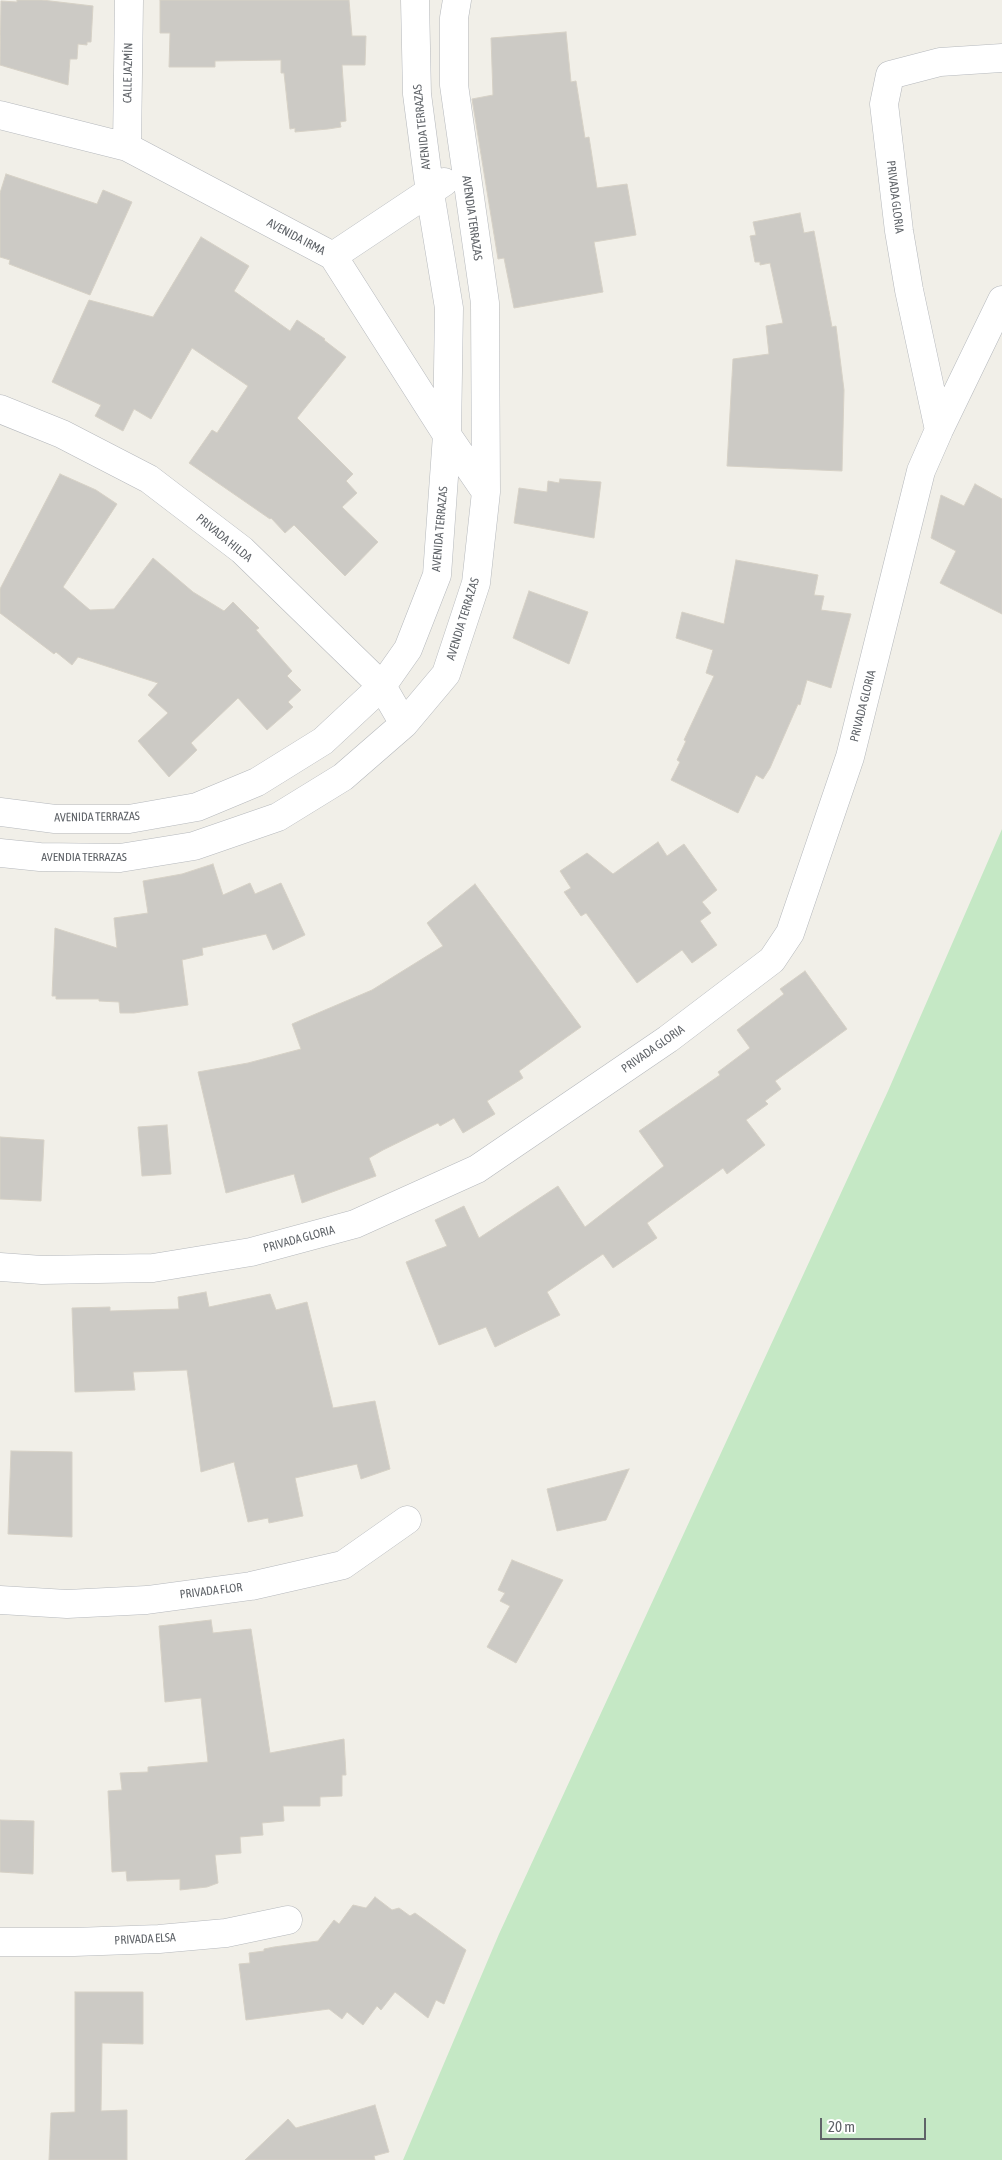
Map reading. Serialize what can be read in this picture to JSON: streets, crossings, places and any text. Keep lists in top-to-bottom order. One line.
{"streets":{"street":["CALLE JAZMÍN","AVENIDA TERRAZAS","PRIVADA GLORIA","AVENDIA TERRAZAS","AVENIDA IRMA","PRIVADA HILDA","PRIVADA FLOR","PRIVADA ELSA"]},"crossings":[["CALLE JAZMÍN","AVENIDA IRMA"],["AVENIDA TERRAZAS","AVENIDA IRMA"],["AVENIDA TERRAZAS","PRIVADA HILDA"],["AVENDIA TERRAZAS","AVENIDA IRMA"],["AVENDIA TERRAZAS","PRIVADA HILDA"]],"scale_bar":"20 m"}
